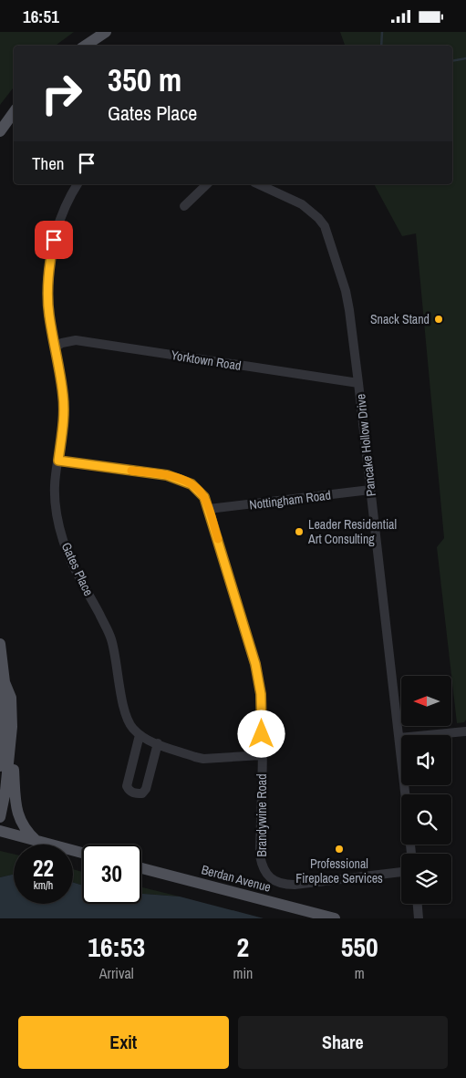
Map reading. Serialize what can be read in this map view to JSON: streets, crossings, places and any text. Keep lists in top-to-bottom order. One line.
{"streets":{"main road":["Berdan Avenue"],"street":["Yorktown Road","Pancake Hollow Drive","Nottingham Road","Gates Place","Brandywine Road"]},"crossings":[["Yorktown Road","Pancake Hollow Drive"],["Yorktown Road","Gates Place"],["Pancake Hollow Drive","Nottingham Road"],["Nottingham Road","Brandywine Road"],["Gates Place","Brandywine Road"]],"places":["Snack Stand","Leader Residential Art Consulting","Professional Fireplace Services"],"north":"left","page":{"status":"16:51","turn":["350 m","Gates Place"],"then":"Then","speed":"22 km/h","limit":"30","eta":["16:53","Arrival","2","min","550","m"],"buttons":["Exit","Share"]}}
